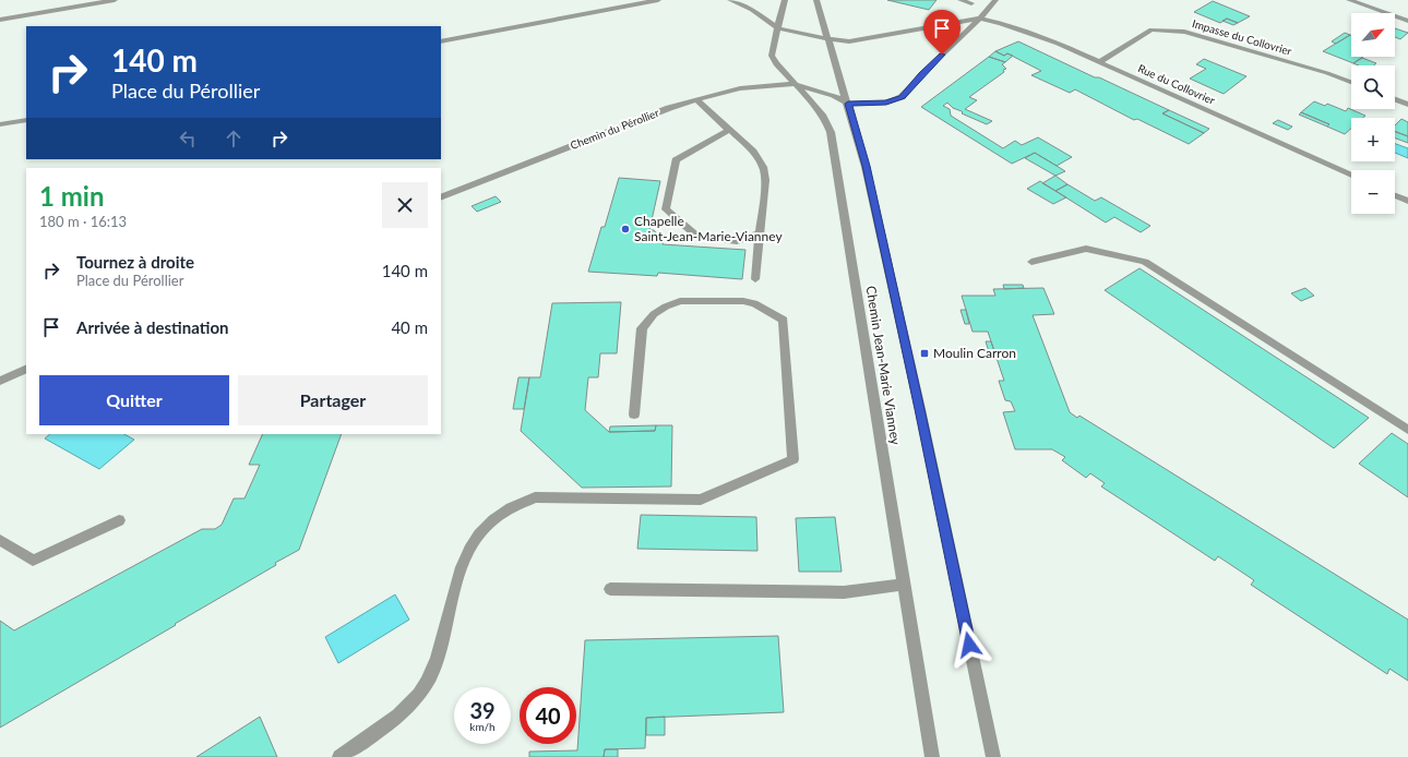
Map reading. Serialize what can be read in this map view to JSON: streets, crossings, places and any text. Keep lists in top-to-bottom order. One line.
{"streets":{"street":["Impasse du Collovrier","Rue du Collovrier","Chemin du Pérollier","Chemin Jean-Marie Vianney"]},"crossings":[["Impasse du Collovrier","Rue du Collovrier"],["Chemin du Pérollier","Chemin Jean-Marie Vianney"]],"places":{"other":["Chapelle Saint-Jean-Marie-Vianney"],"transit":["Moulin Carron"]},"north":"top right","page":{"map_buttons":["+","−"],"turn":["140 m","Place du Pérollier"],"heading":["1 min","180 m · 16:13"],"list":[{"name":"Tournez à droite","note":"Place du Pérollier","value":"140 m"},{"name":"Arrivée à destination","value":"40 m"}],"buttons":["Quitter","Partager"],"speed":"39 km/h","limit":"40"}}
